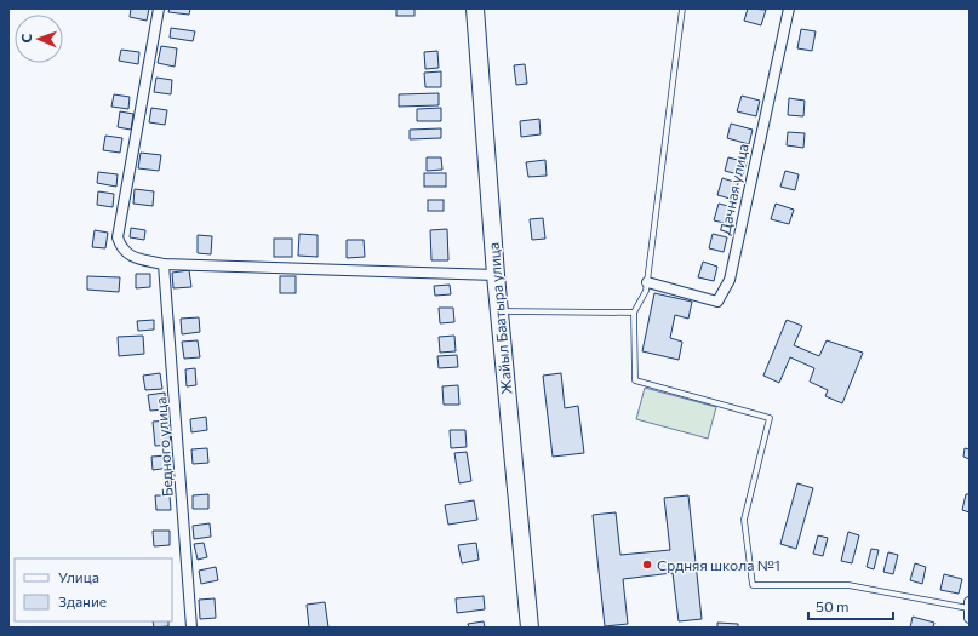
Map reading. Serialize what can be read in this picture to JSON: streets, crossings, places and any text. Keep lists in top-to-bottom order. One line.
{"streets":{"highway":["Жайыл Баатыра улица"],"street":["Дачная улица","Бедного улица"]},"places":["Срдняя школа №1"],"legend":["Улица","Здание"],"scale_bar":"50 m","north":"left"}
